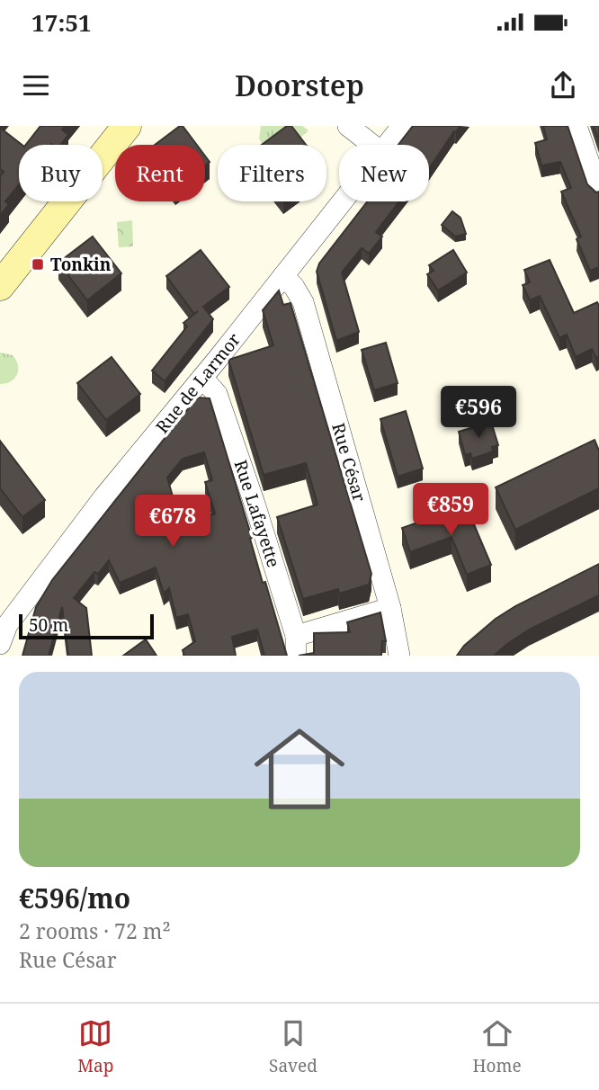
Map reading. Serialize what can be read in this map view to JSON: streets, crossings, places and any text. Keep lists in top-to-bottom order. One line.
{"streets":{"street":["Rue de Larmor","Rue César","Rue Lafayette"]},"crossings":[["Rue de Larmor","Rue César"],["Rue de Larmor","Rue Lafayette"]],"places":{"transit":["Tonkin"]},"scale_bar":"50 m","page":{"status":"17:51","header":"Doorstep","chip":["Buy","Rent","Filters","New"],"price":["€596","€859","€678"],"scale":"50 m","list":[{"name":"€596/mo","note":"2 rooms · 72 m² · Rue César"}],"tabs":["Map","Saved","Home"]}}
